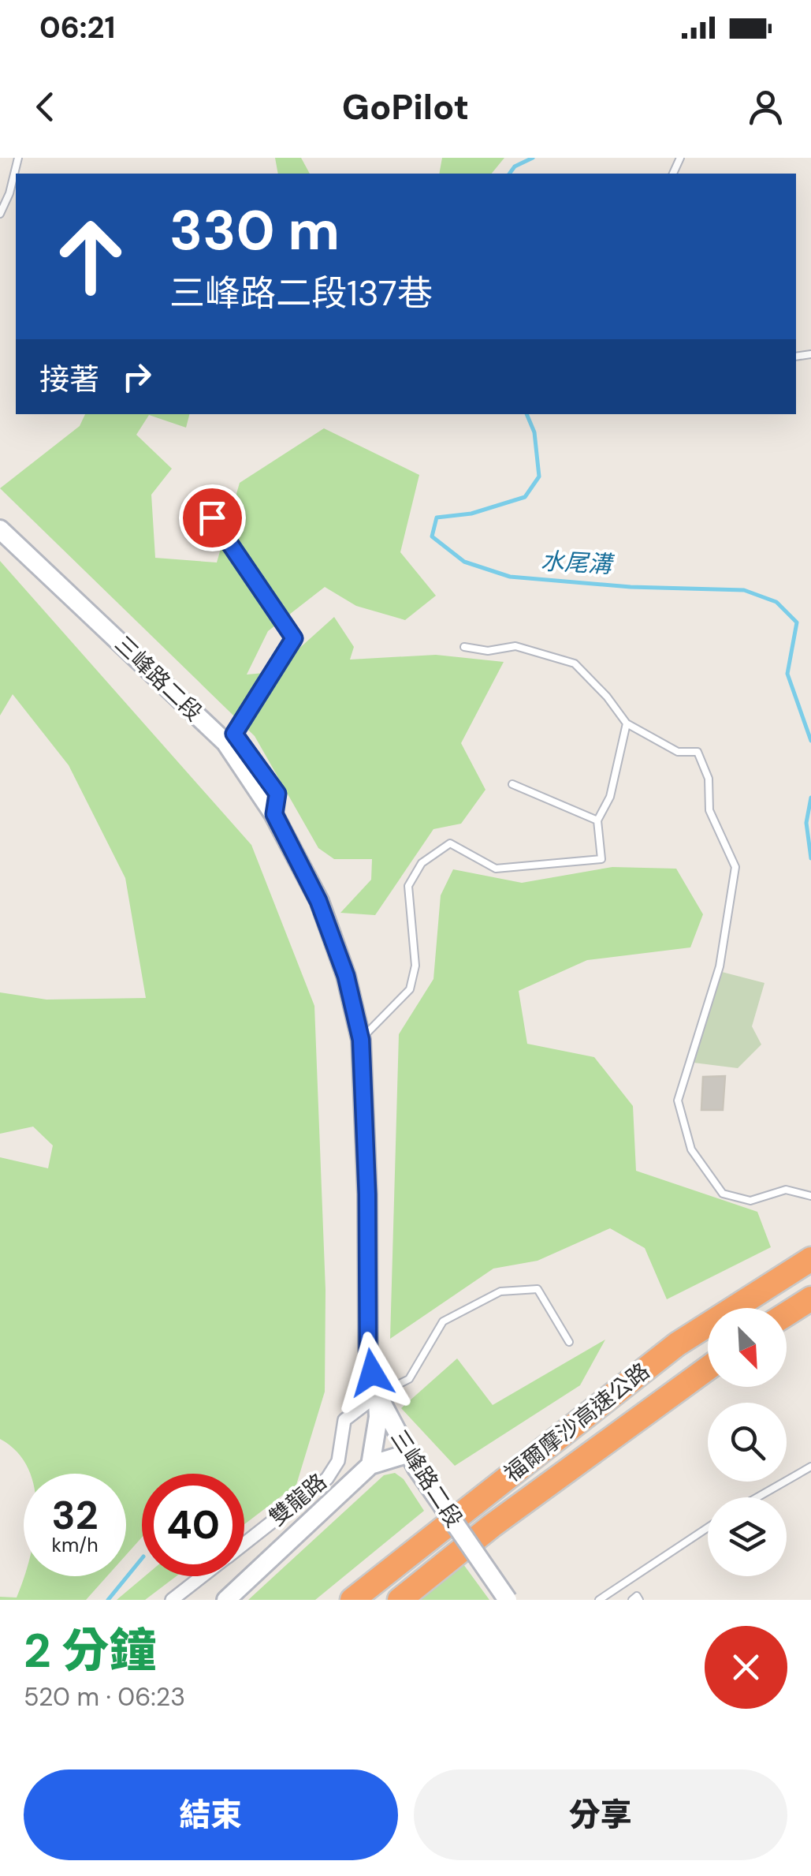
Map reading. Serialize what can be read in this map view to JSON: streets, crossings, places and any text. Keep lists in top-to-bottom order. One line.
{"streets":{"highway":["福爾摩沙高速公路"],"street":["三峰路二段","雙龍路"]},"crossings":[["三峰路二段","雙龍路"]],"water":["水尾溝"],"north":"bottom right","page":{"status":"06:21","header":"GoPilot","turn":["330 m","三峰路二段137巷"],"then":"接著","speed":"32 km/h","limit":"40","heading":["2 分鐘","520 m · 06:23"],"buttons":["結束","分享"]}}
